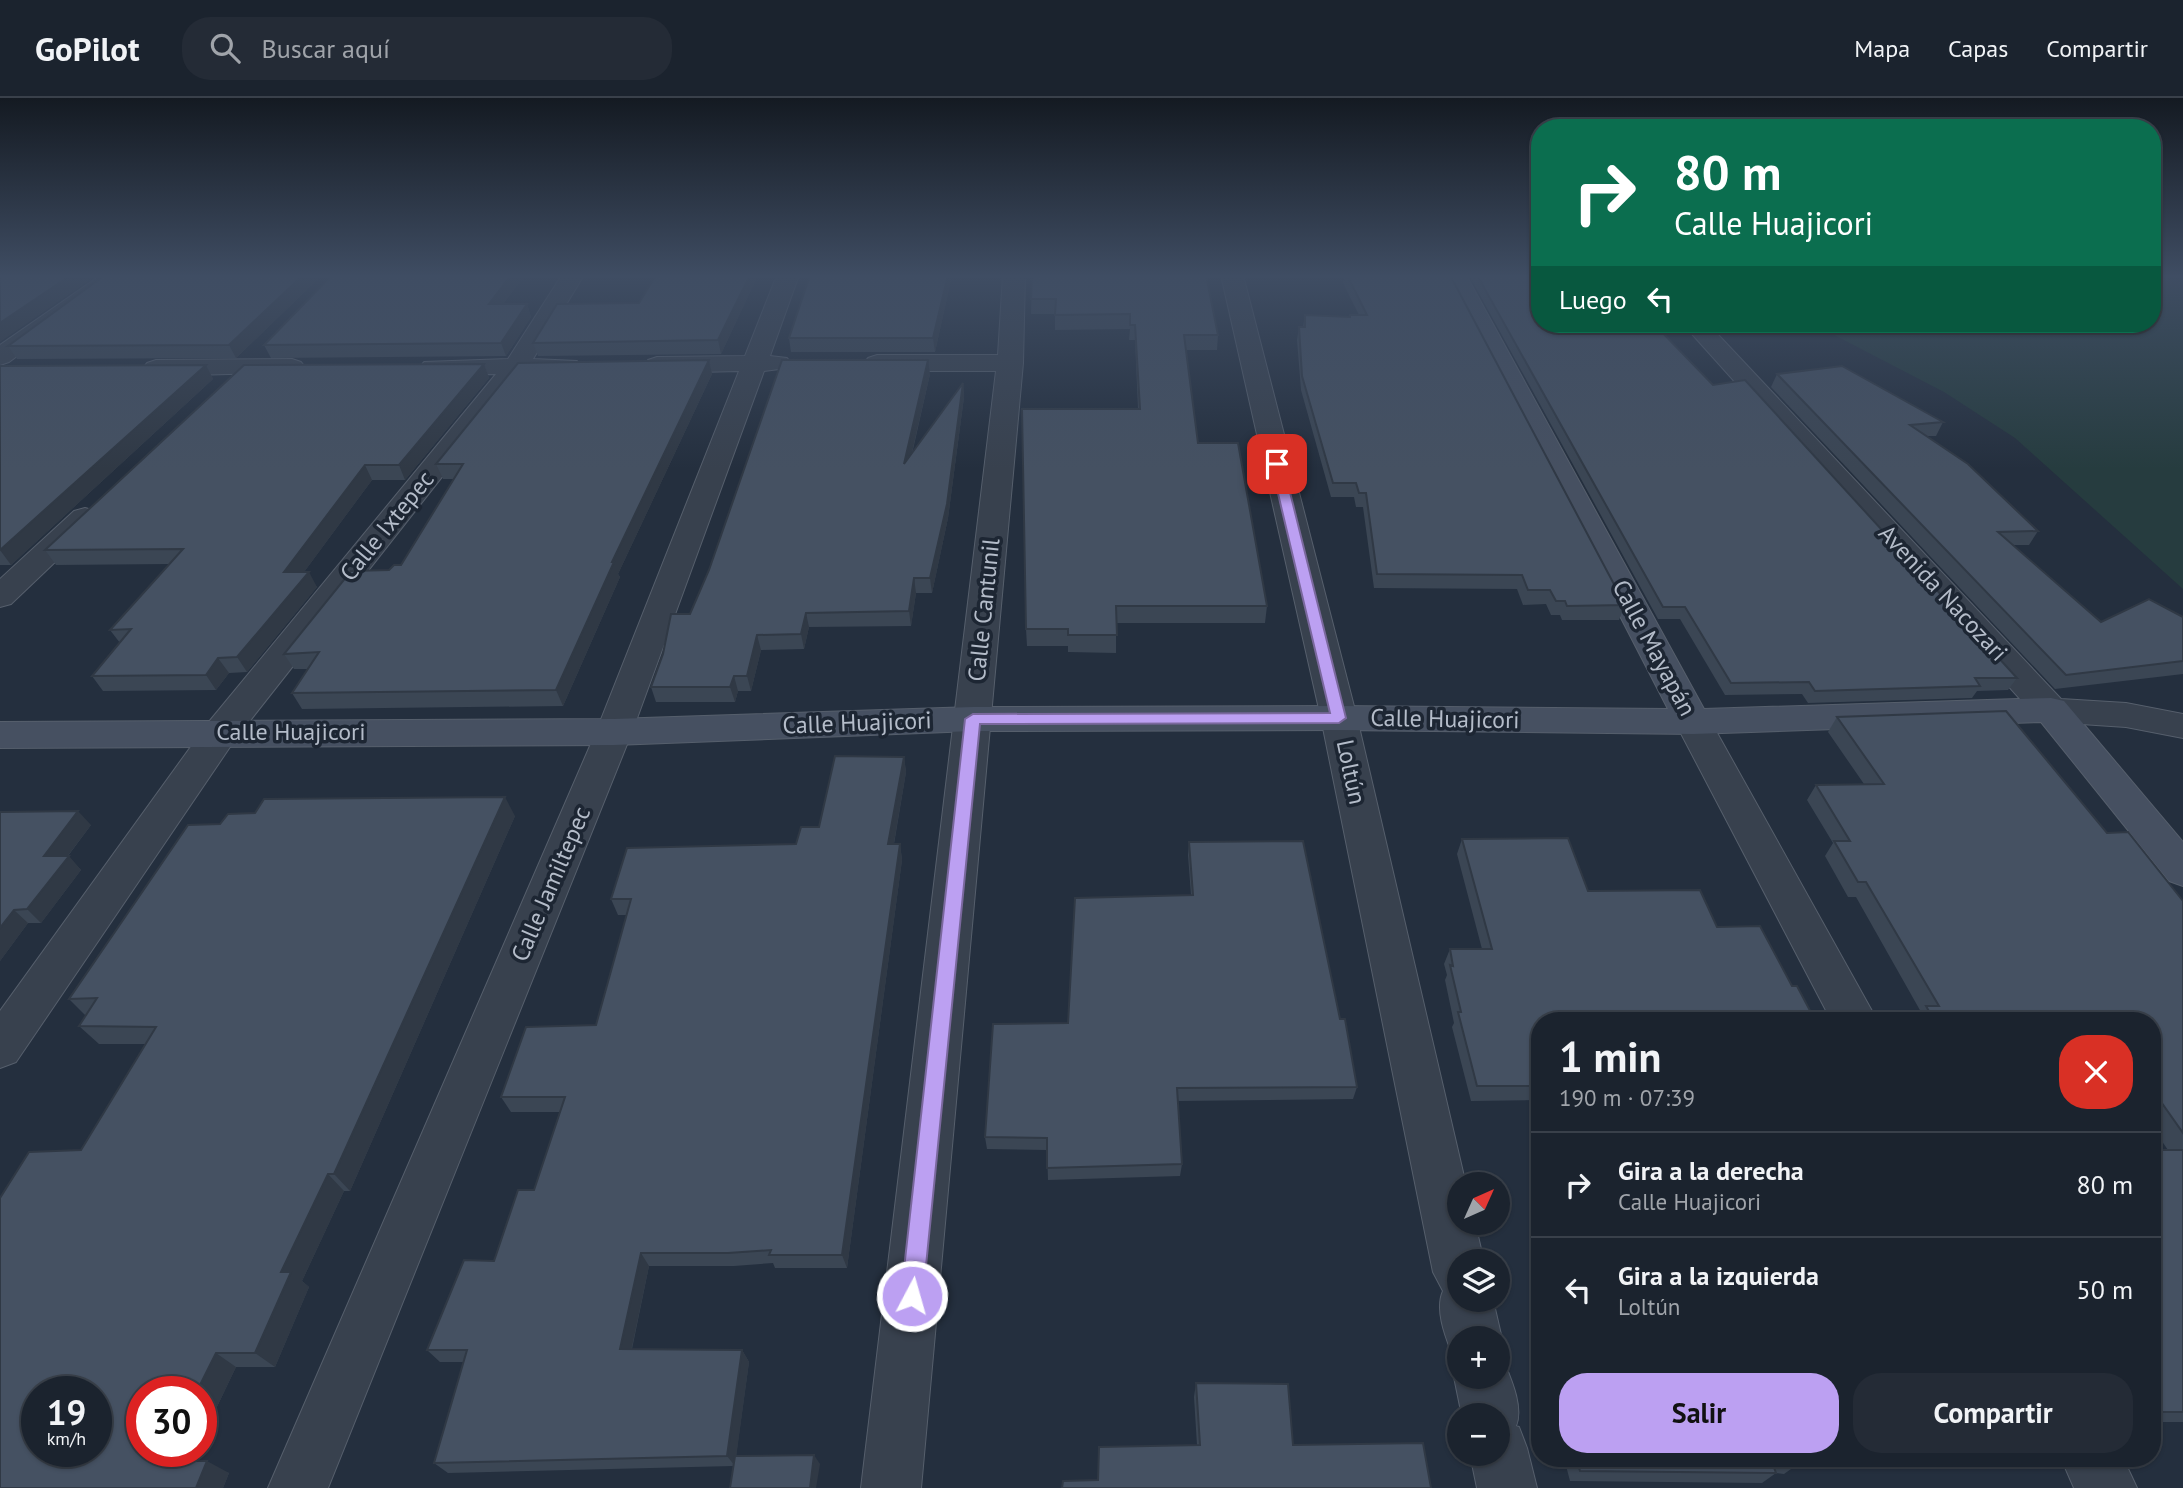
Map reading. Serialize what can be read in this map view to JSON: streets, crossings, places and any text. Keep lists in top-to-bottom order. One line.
{"streets":{"street":["Calle Ixtepec","Avenida Nacozari","Calle Cantunil","Calle Mayapán","Calle Huajicori","Loltún","Calle Jamiltepec"]},"crossings":[["Calle Ixtepec","Calle Huajicori"],["Avenida Nacozari","Calle Huajicori"],["Calle Cantunil","Calle Huajicori"],["Calle Mayapán","Calle Huajicori"],["Calle Huajicori","Loltún"],["Calle Huajicori","Calle Jamiltepec"]],"north":"top right","page":{"header":"GoPilot","search":"Buscar aquí","nav":["Mapa","Capas","Compartir"],"turn":["80 m","Calle Huajicori"],"then":"Luego","heading":["1 min","190 m · 07:39"],"list":[{"name":"Gira a la derecha","note":"Calle Huajicori","value":"80 m"},{"name":"Gira a la izquierda","note":"Loltún","value":"50 m"}],"map_buttons":["+","−"],"buttons":["Salir","Compartir"],"speed":"19 km/h","limit":"30"}}
